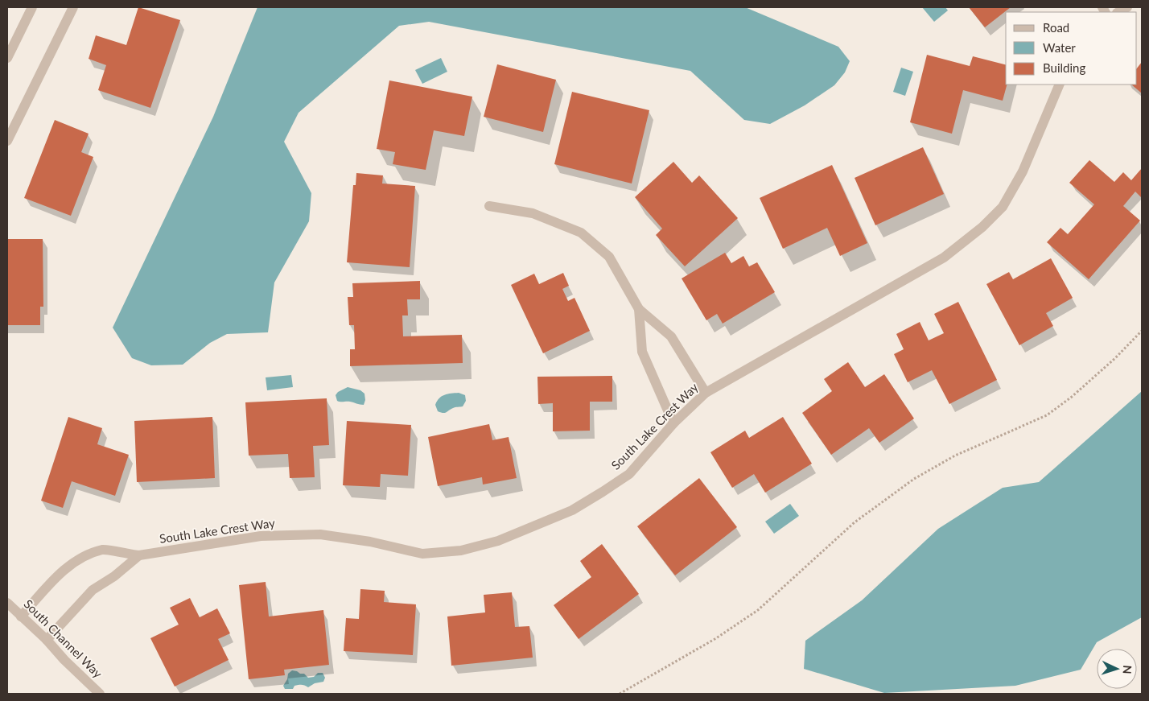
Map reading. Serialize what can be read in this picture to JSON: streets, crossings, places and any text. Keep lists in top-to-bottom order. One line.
{"streets":{"street":["South Lake Crest Way","South Channel Way"]},"crossings":[["South Lake Crest Way","South Channel Way"]],"legend":["Road","Water","Building"],"north":"right"}
